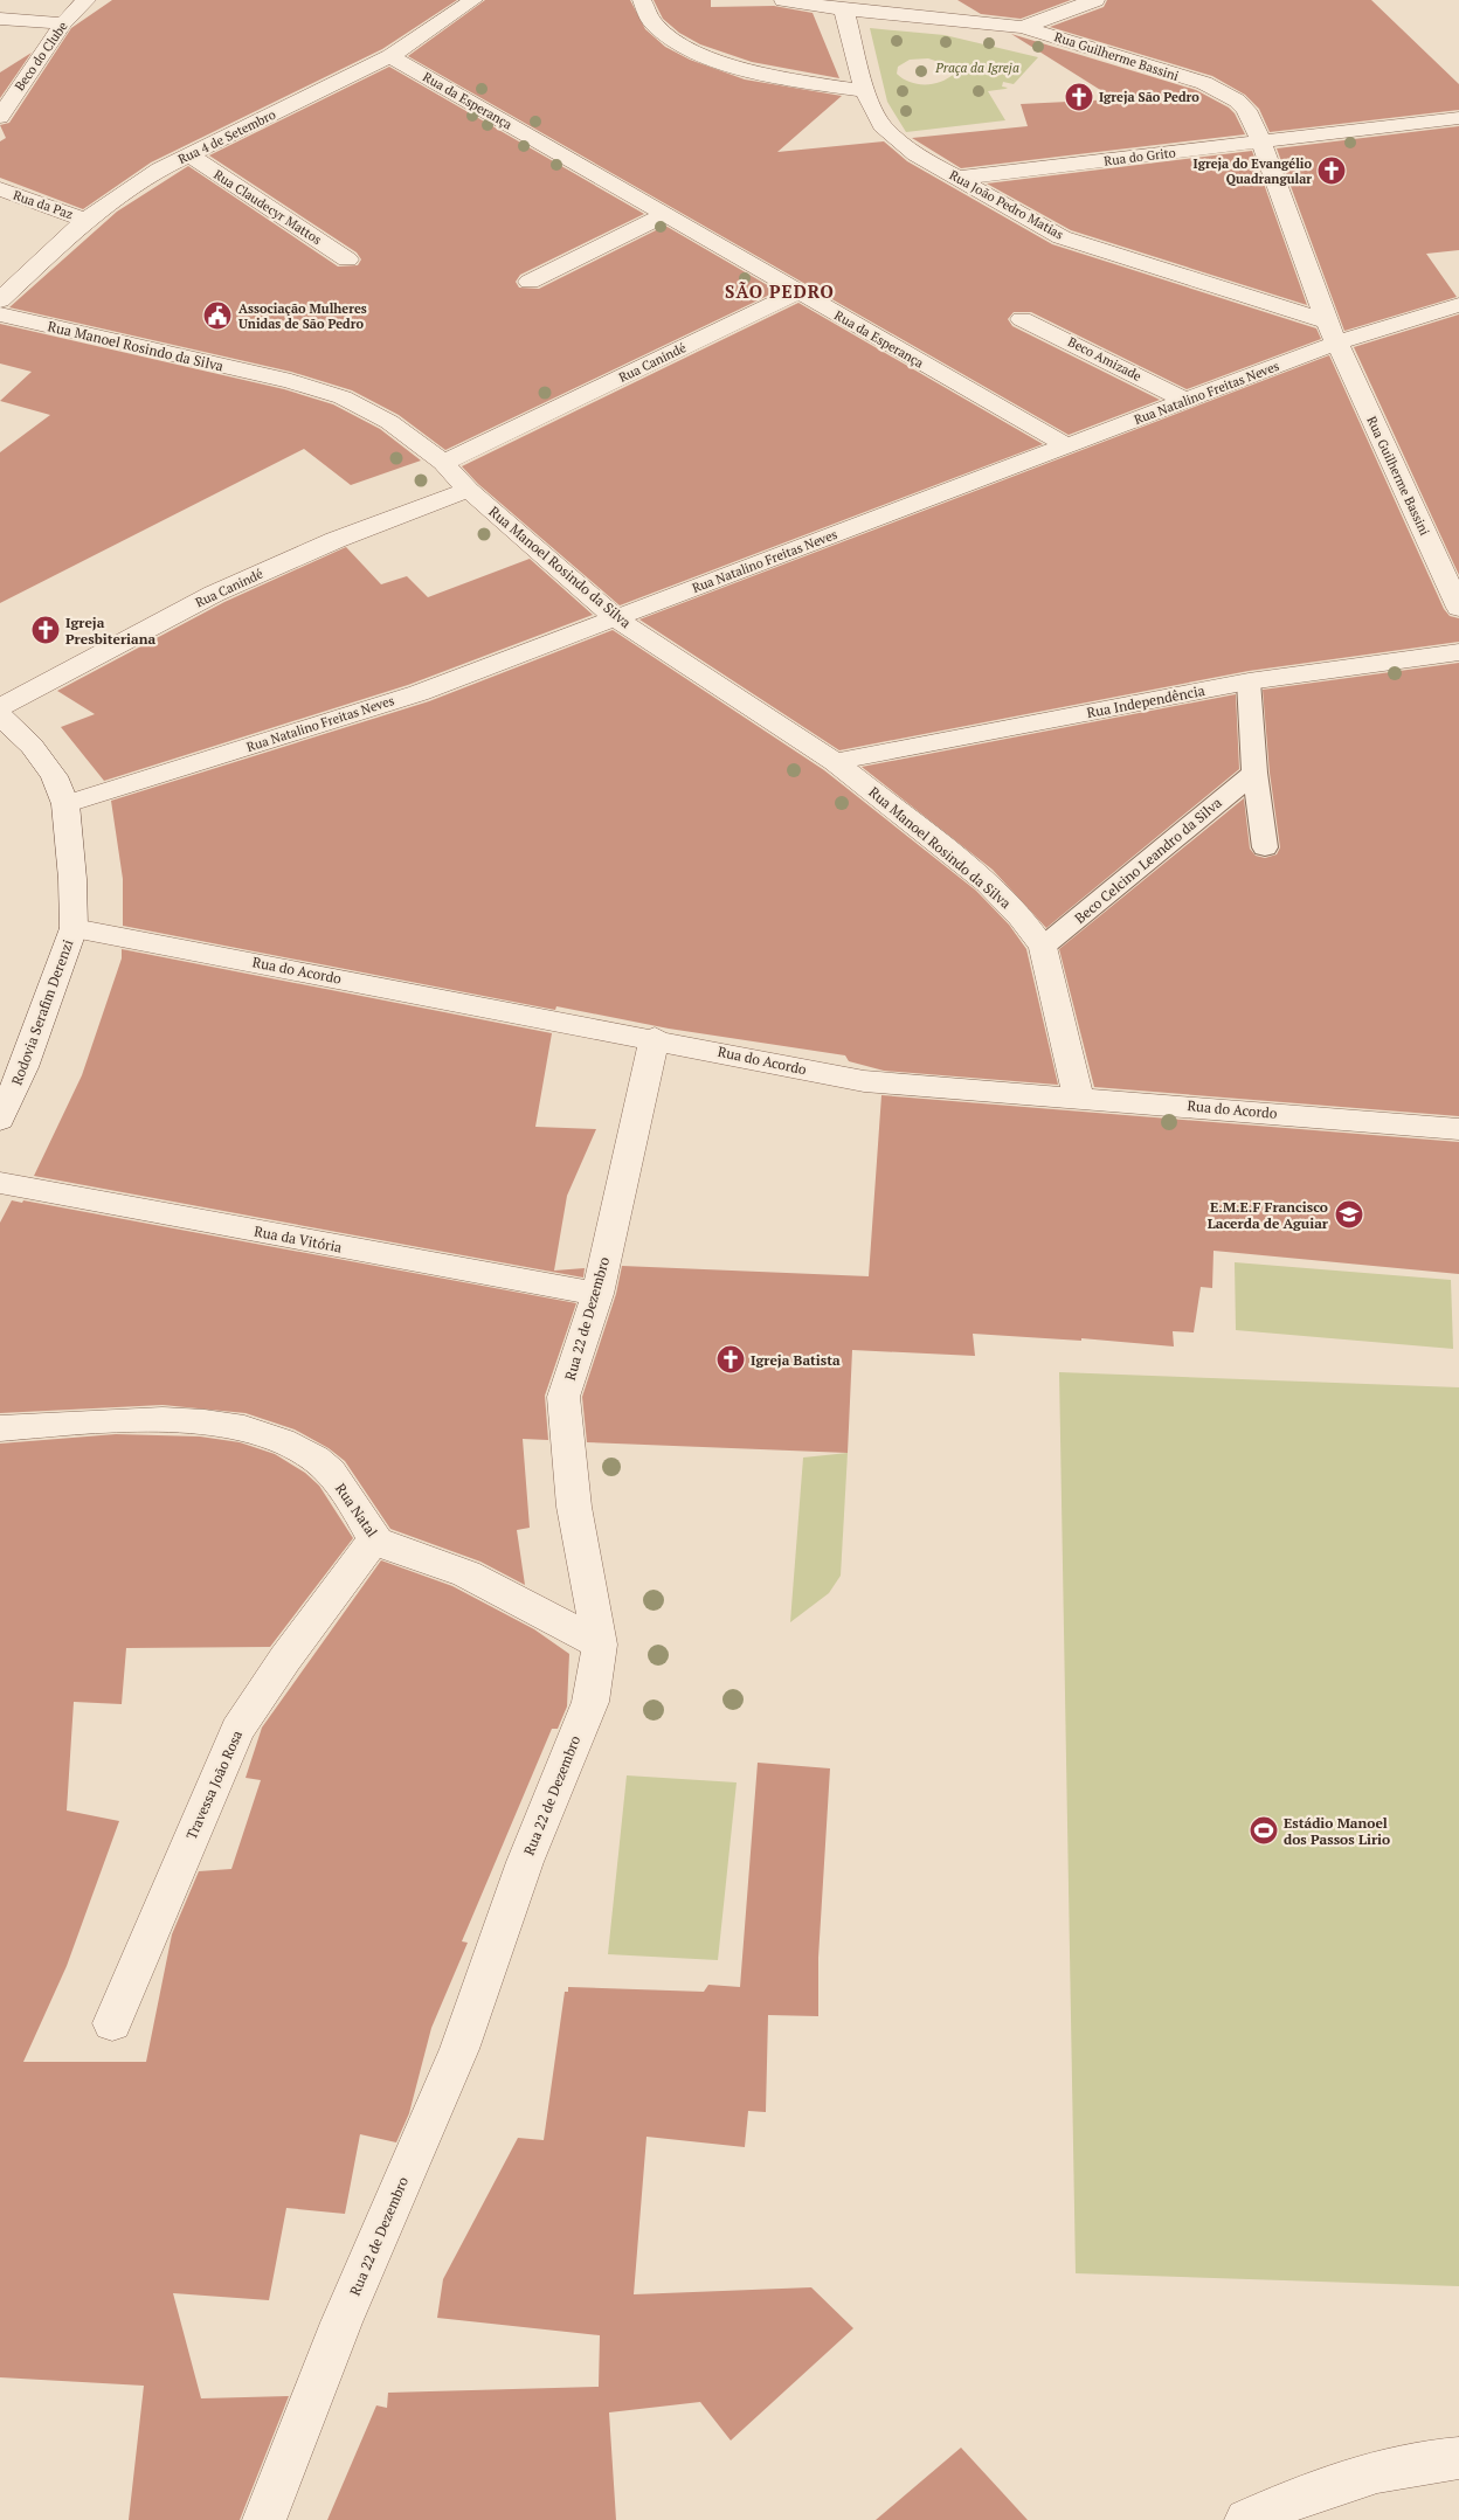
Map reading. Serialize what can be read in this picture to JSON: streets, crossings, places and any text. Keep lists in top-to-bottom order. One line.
{"streets":{"street":["Beco do Clube","Rua Guilherme Bassini","Rua da Esperança","Rua 4 de Setembro","Rua do Grito","Rua da Paz","Rua João Pedro Matias","Rua Claudecyr Mattos","Rua Manoel Rosindo da Silva","Beco Amizade","Rua Canindé","Rua Natalino Freitas Neves","Rua Independência","Rua do Acordo","Rodovia Serafim Derenzi","Rua da Vitória","Rua 22 de Dezembro","Rua Natal","Travessa João Rosa"],"lane":["Beco Celcino Leandro da Silva"]},"crossings":[["Rua Guilherme Bassini","Rua do Grito"],["Rua Guilherme Bassini","Rua João Pedro Matias"],["Rua Guilherme Bassini","Rua Natalino Freitas Neves"],["Rua da Esperança","Rua 4 de Setembro"],["Rua da Esperança","Rua Canindé"],["Rua da Esperança","Rua Natalino Freitas Neves"],["Rua 4 de Setembro","Rua da Paz"],["Rua 4 de Setembro","Rua Claudecyr Mattos"],["Rua do Grito","Rua João Pedro Matias"],["Rua João Pedro Matias","Rua Natalino Freitas Neves"],["Rua Manoel Rosindo da Silva","Rua Canindé"],["Rua Manoel Rosindo da Silva","Rua Natalino Freitas Neves"],["Rua Manoel Rosindo da Silva","Rua Independência"],["Rua Manoel Rosindo da Silva","Beco Celcino Leandro da Silva"],["Rua Manoel Rosindo da Silva","Rua do Acordo"],["Beco Amizade","Rua Natalino Freitas Neves"],["Rua Natalino Freitas Neves","Rodovia Serafim Derenzi"],["Rua do Acordo","Rodovia Serafim Derenzi"],["Rua do Acordo","Rua 22 de Dezembro"],["Rua da Vitória","Rua 22 de Dezembro"],["Rua 22 de Dezembro","Rua Natal"],["Rua Natal","Travessa João Rosa"]],"districts":["SÃO PEDRO"],"parks":["Praça da Igreja"],"places":{"church":["Igreja São Pedro","Igreja do Evangélio Quadrangular","Igreja Presbiteriana","Igreja Batista"],"public building":["Associação Mulheres Unidas de São Pedro"],"school or university":["E.M.E.F Francisco Lacerda de Aguiar"],"sports":["Estádio Manoel dos Passos Lirio"]}}
